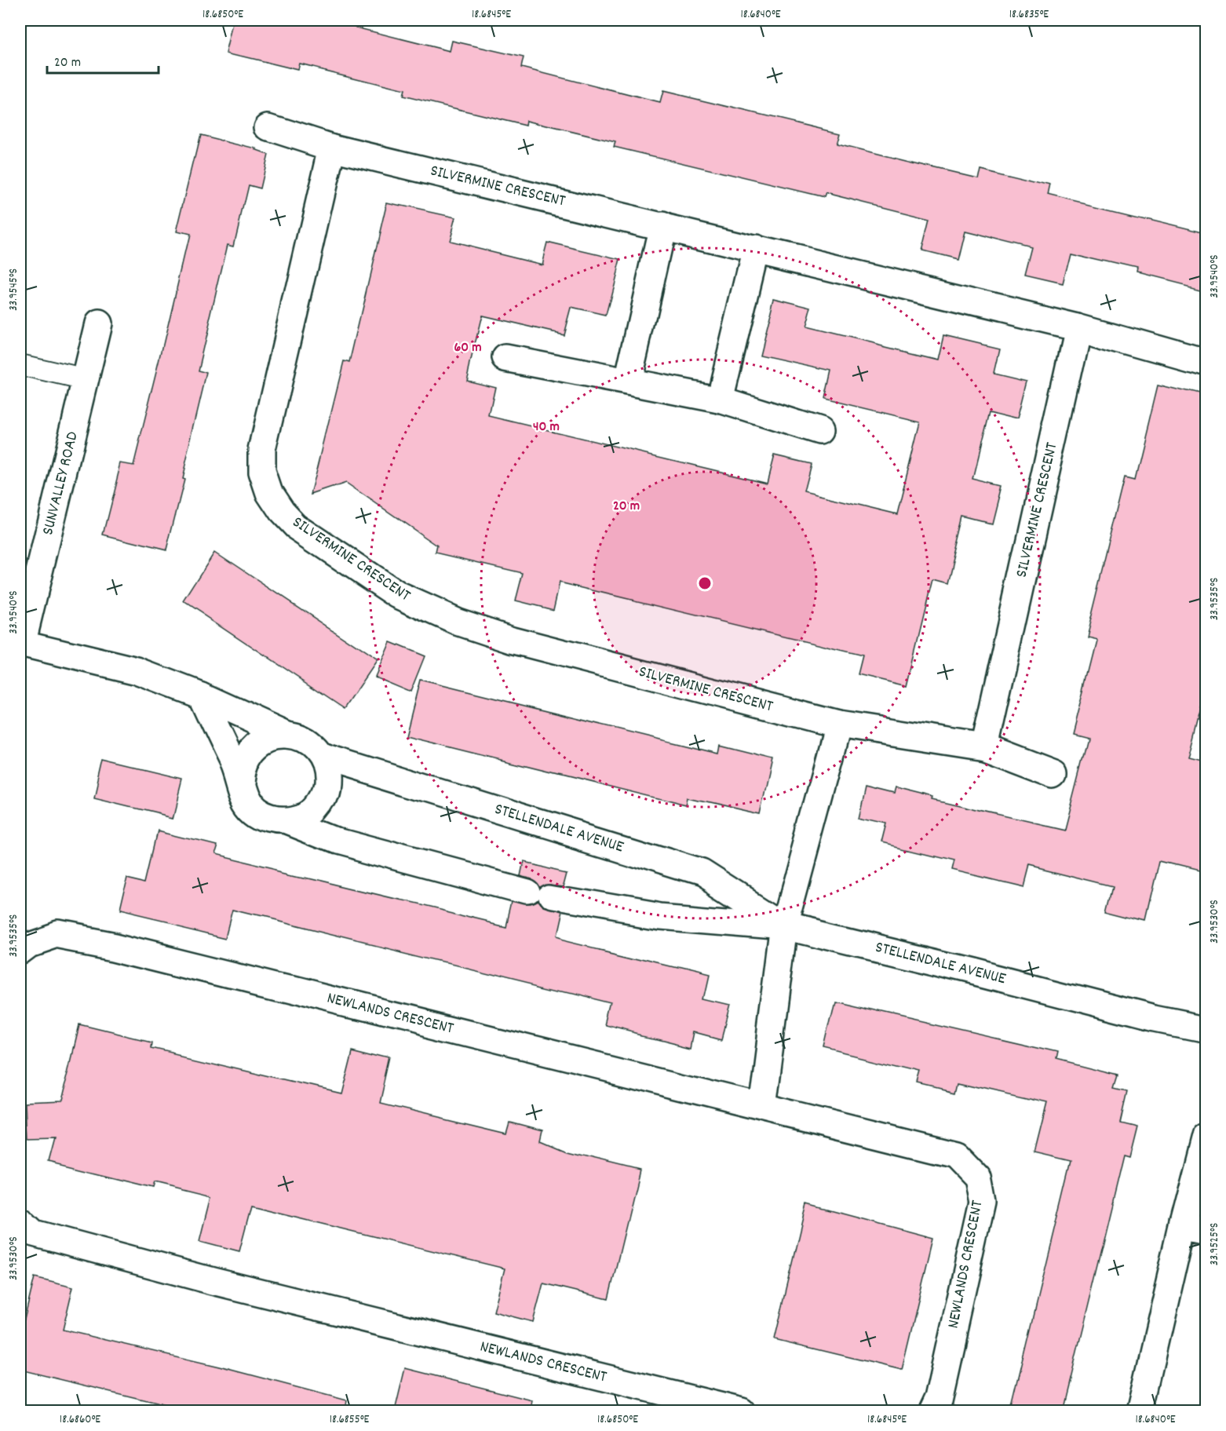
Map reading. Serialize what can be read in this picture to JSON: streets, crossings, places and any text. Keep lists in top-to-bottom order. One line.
{"streets":{"street":["SILVERMINE CRESCENT","SUNVALLEY ROAD","STELLENDALE AVENUE","NEWLANDS CRESCENT"]},"scale_bar":"20 m","coordinates":["18.6850°E","18.6845°E","18.6840°E","18.6835°E","33.9540°S","33.9545°S","33.9535°S","33.9530°S","33.9525°S","18.6860°E","18.6855°E"],"rings":["60 m","40 m","20 m"]}
